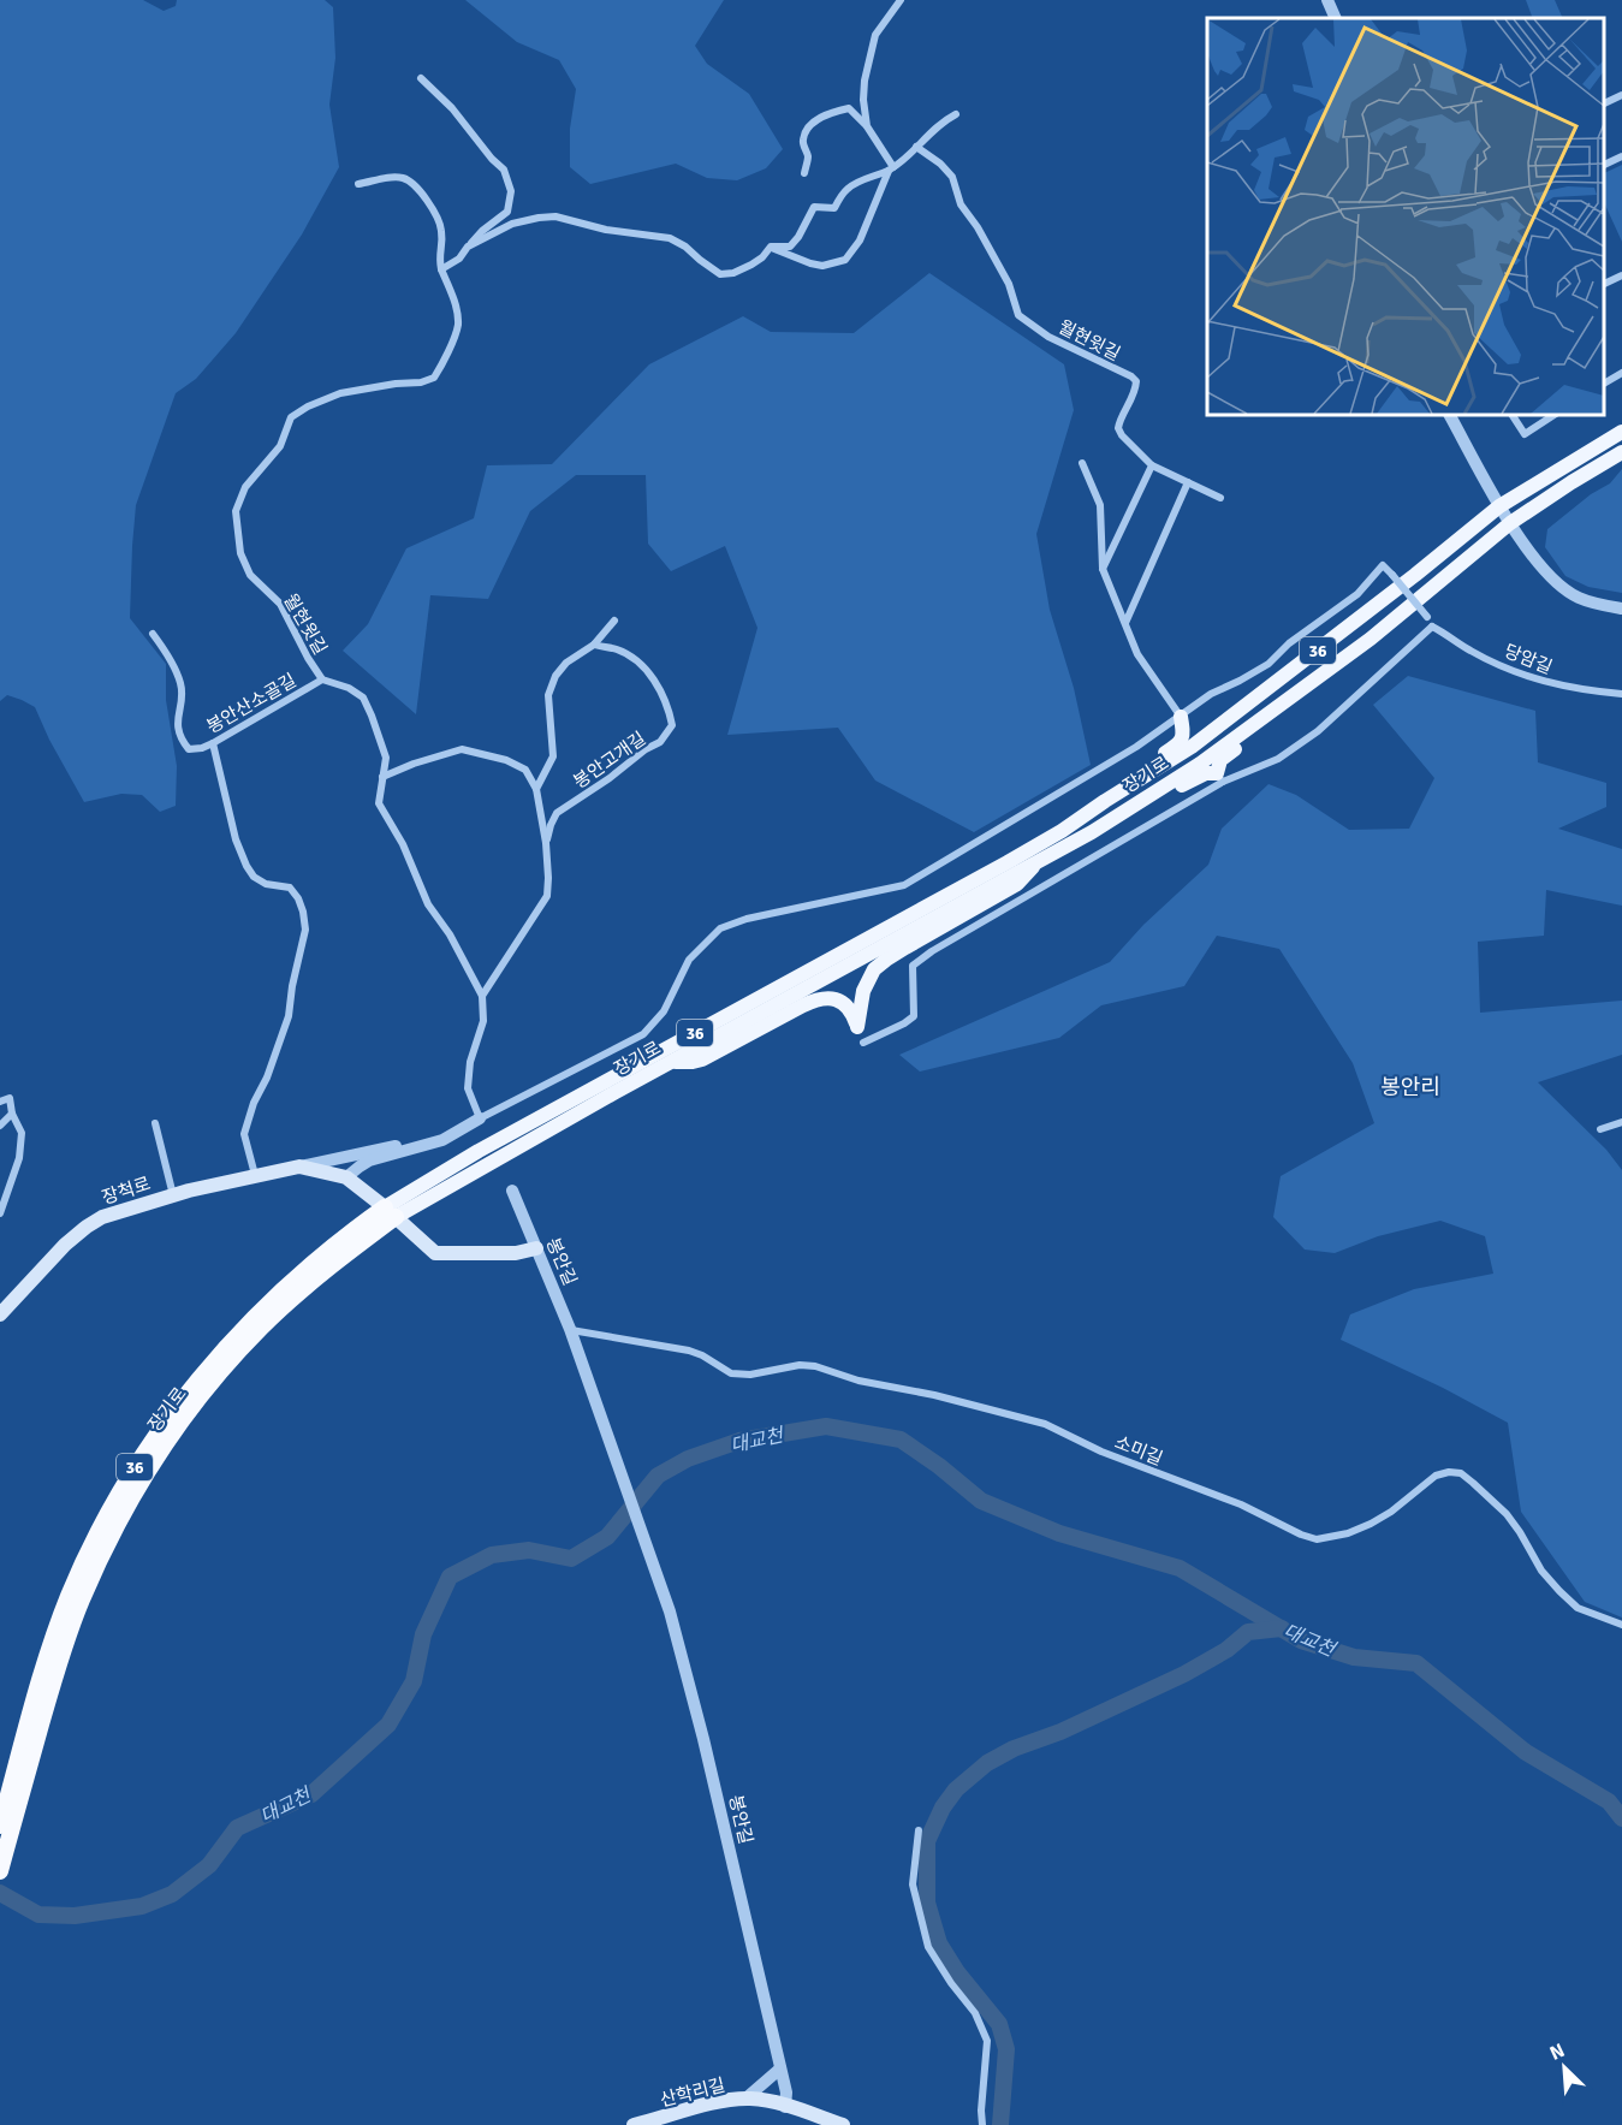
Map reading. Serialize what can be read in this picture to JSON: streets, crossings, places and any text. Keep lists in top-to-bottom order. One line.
{"streets":{"highway":["36","장기로"],"main road":["장척로","산학리길"],"street":["월현윗길","당암길","봉안산소골길","봉안고개길","봉안길","소미길"]},"crossings":[["월현윗길","봉안산소골길"],["월현윗길","봉안고개길"],["봉안길","소미길"],["봉안길","산학리길"]],"districts":["봉안리"],"water":["대교천"],"north":"top left"}
